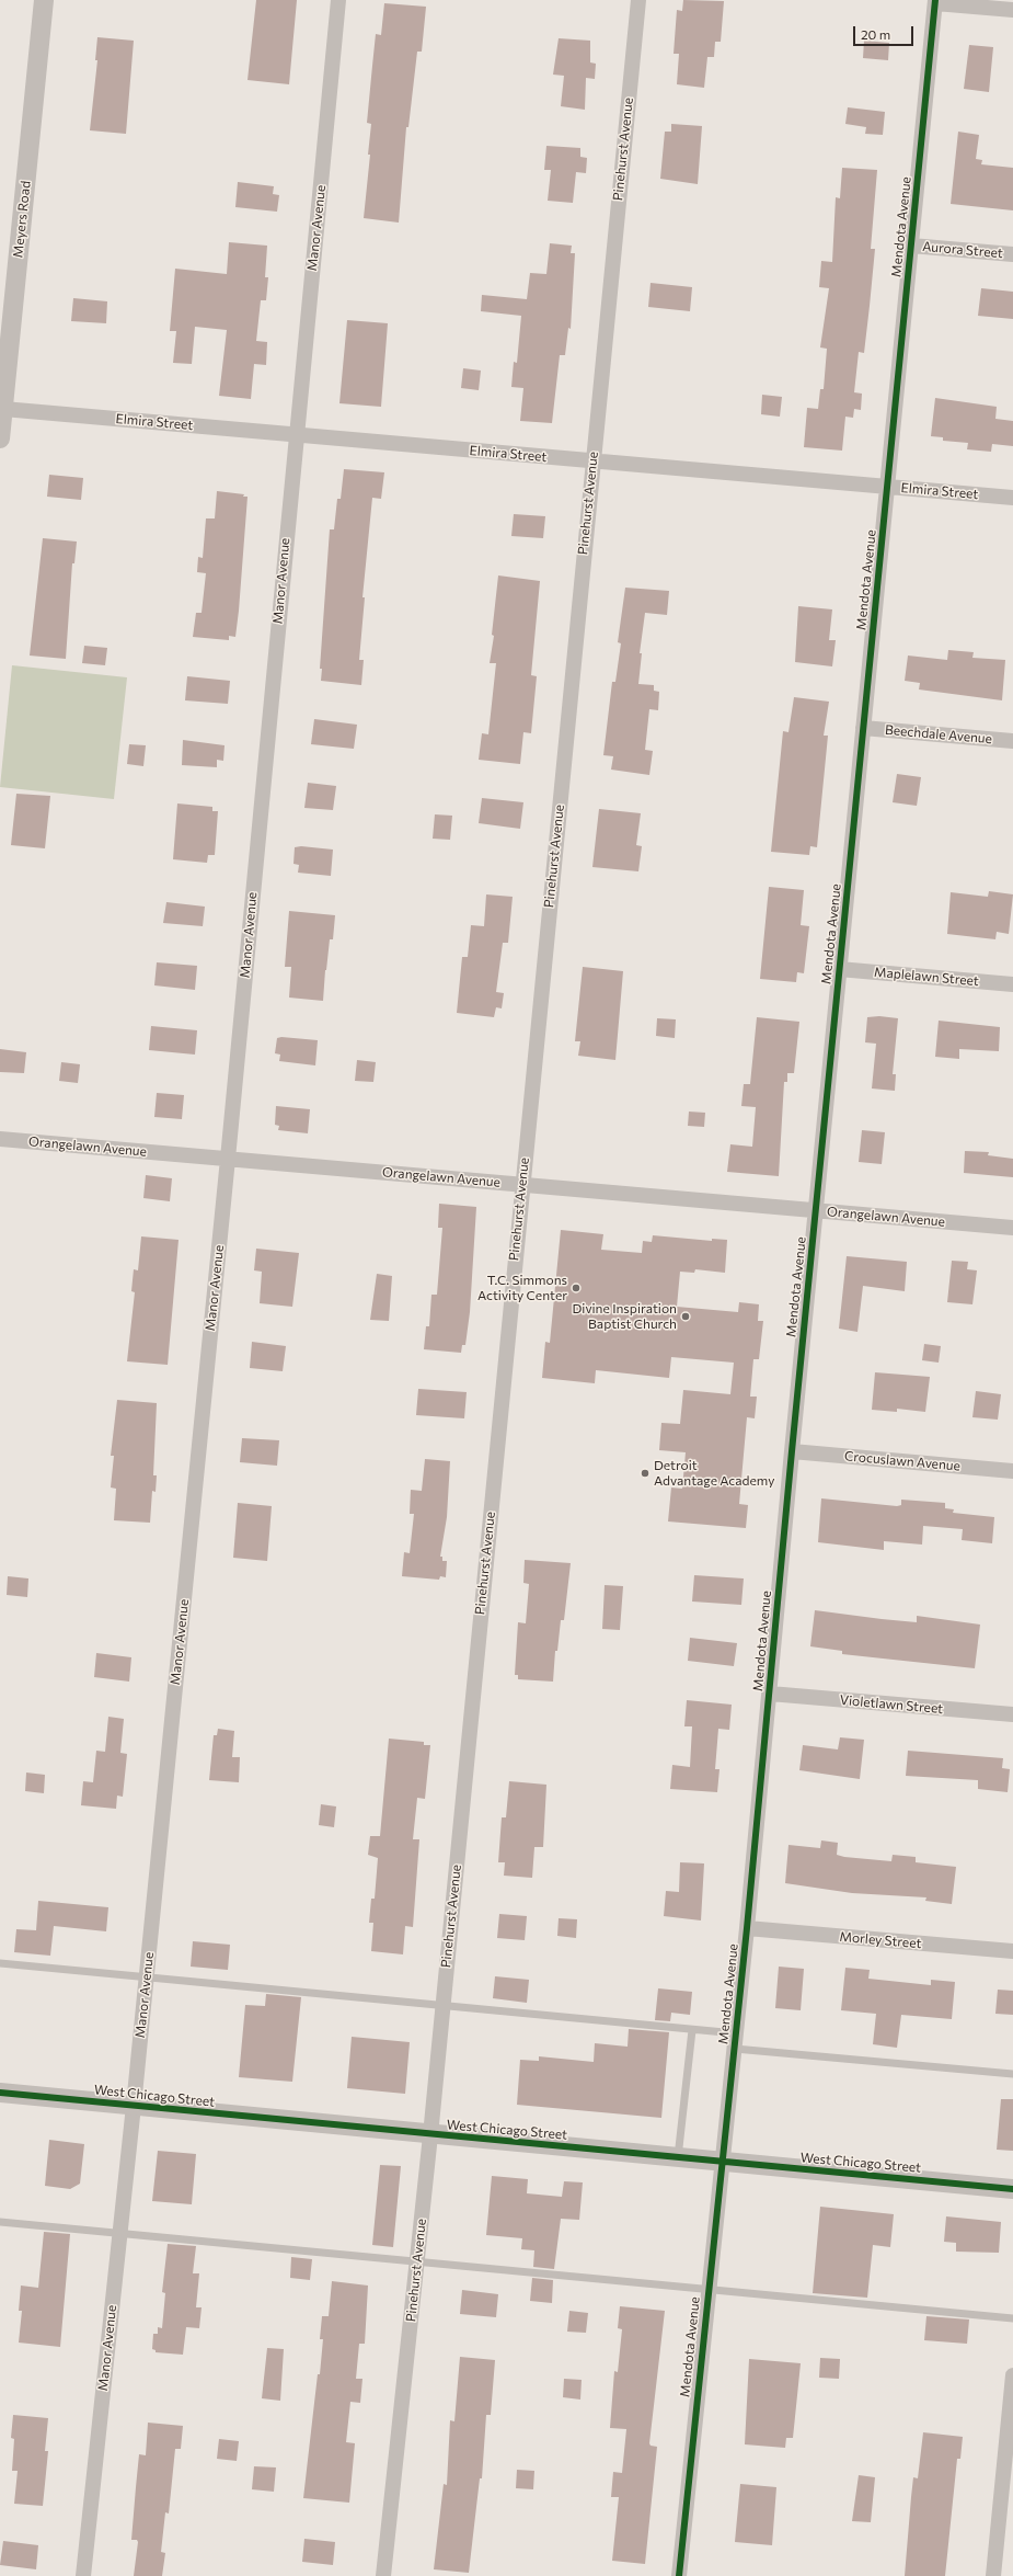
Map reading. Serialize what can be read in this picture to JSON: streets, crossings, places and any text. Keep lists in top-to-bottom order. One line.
{"streets":{"street":["Pinehurst Avenue","Meyers Road","Mendota Avenue","Manor Avenue","Aurora Street","Elmira Street","Beechdale Avenue","Maplelawn Street","Orangelawn Avenue","Crocuslawn Avenue","Violetlawn Street","Morley Street","West Chicago Street"]},"crossings":[["Pinehurst Avenue","Elmira Street"],["Pinehurst Avenue","Orangelawn Avenue"],["Pinehurst Avenue","West Chicago Street"],["Meyers Road","Elmira Street"],["Mendota Avenue","Aurora Street"],["Mendota Avenue","Elmira Street"],["Mendota Avenue","Beechdale Avenue"],["Mendota Avenue","Maplelawn Street"],["Mendota Avenue","Orangelawn Avenue"],["Mendota Avenue","Crocuslawn Avenue"],["Mendota Avenue","Violetlawn Street"],["Mendota Avenue","Morley Street"],["Mendota Avenue","West Chicago Street"],["Manor Avenue","Elmira Street"],["Manor Avenue","Orangelawn Avenue"],["Manor Avenue","West Chicago Street"]],"places":["T.C. Simmons Activity Center","Divine Inspiration Baptist Church","Detroit Advantage Academy"],"scale_bar":"20 m"}
